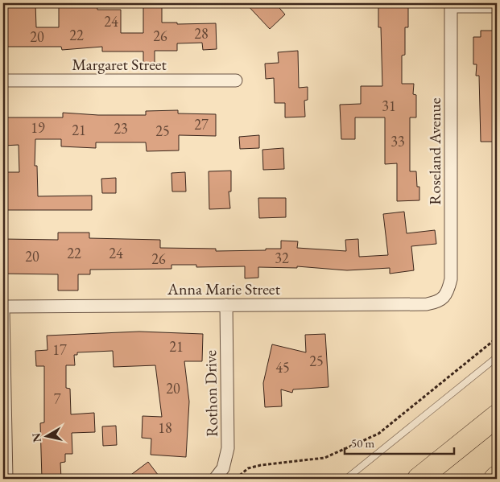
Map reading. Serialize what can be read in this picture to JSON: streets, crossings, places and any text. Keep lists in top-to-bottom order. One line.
{"streets":{"street":["Margaret Street","Roseland Avenue","Anna Marie Street","Rothon Drive"]},"crossings":[["Roseland Avenue","Anna Marie Street"],["Anna Marie Street","Rothon Drive"]],"house_numbers":["24","28","22","26","20","31","27","19","23","21","25","33","22","24","20","32","26","21","17","25","45","20","7","18"],"scale_bar":"50 m","north":"left"}
